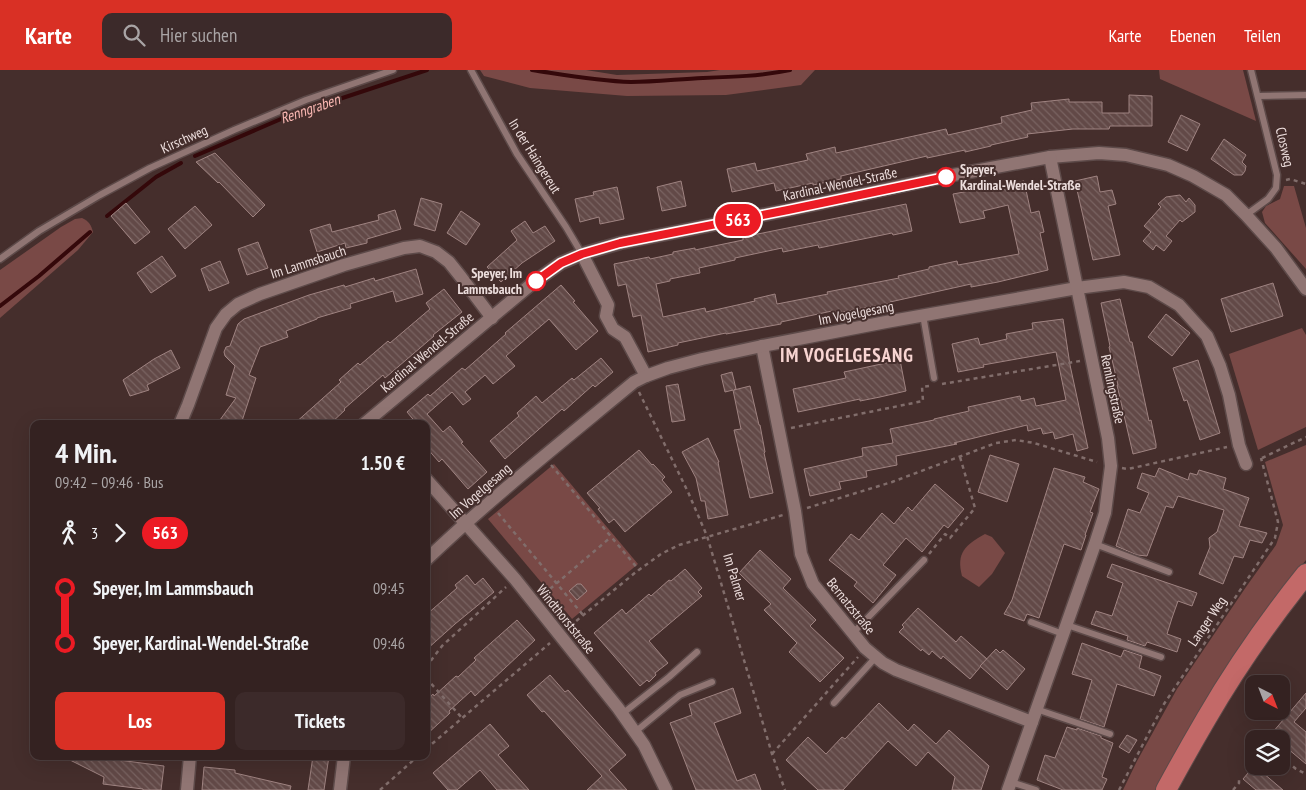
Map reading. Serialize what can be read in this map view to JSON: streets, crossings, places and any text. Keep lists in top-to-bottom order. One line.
{"streets":{"street":["Kardinal-Wendel-Straße","Im Lammsbauch","Im Vogelgesang","Remlingstraße","Bernatzstraße","Windthorststraße"],"lane":["Kirschweg","Closweg","In der Haingereut"],"path":["Im Palmer","Langer Weg"]},"crossings":[["Closweg","Kardinal-Wendel-Straße"],["In der Haingereut","Kardinal-Wendel-Straße"],["Kardinal-Wendel-Straße","Im Lammsbauch"],["Kardinal-Wendel-Straße","Remlingstraße"],["Im Vogelgesang","Remlingstraße"],["Im Vogelgesang","Im Palmer"],["Im Vogelgesang","Bernatzstraße"],["Im Vogelgesang","Windthorststraße"],["Remlingstraße","Bernatzstraße"]],"districts":["IM VOGELGESANG"],"water":["Renngraben"],"places":["Speyer, Kardinal-Wendel-Straße","Speyer, Im Lammsbauch"],"lines":["bus line 563"],"north":"bottom right","page":{"header":"Karte","search":"Hier suchen","nav":["Karte","Ebenen","Teilen"],"on_map":"563","heading":["4 Min.","09:42 – 09:46 · Bus","1.50 €"],"legs":["3","563"],"list":[{"name":"Speyer, Im Lammsbauch","value":"09:45"},{"name":"Speyer, Kardinal-Wendel-Straße","value":"09:46"}],"buttons":["Los","Tickets"]}}
